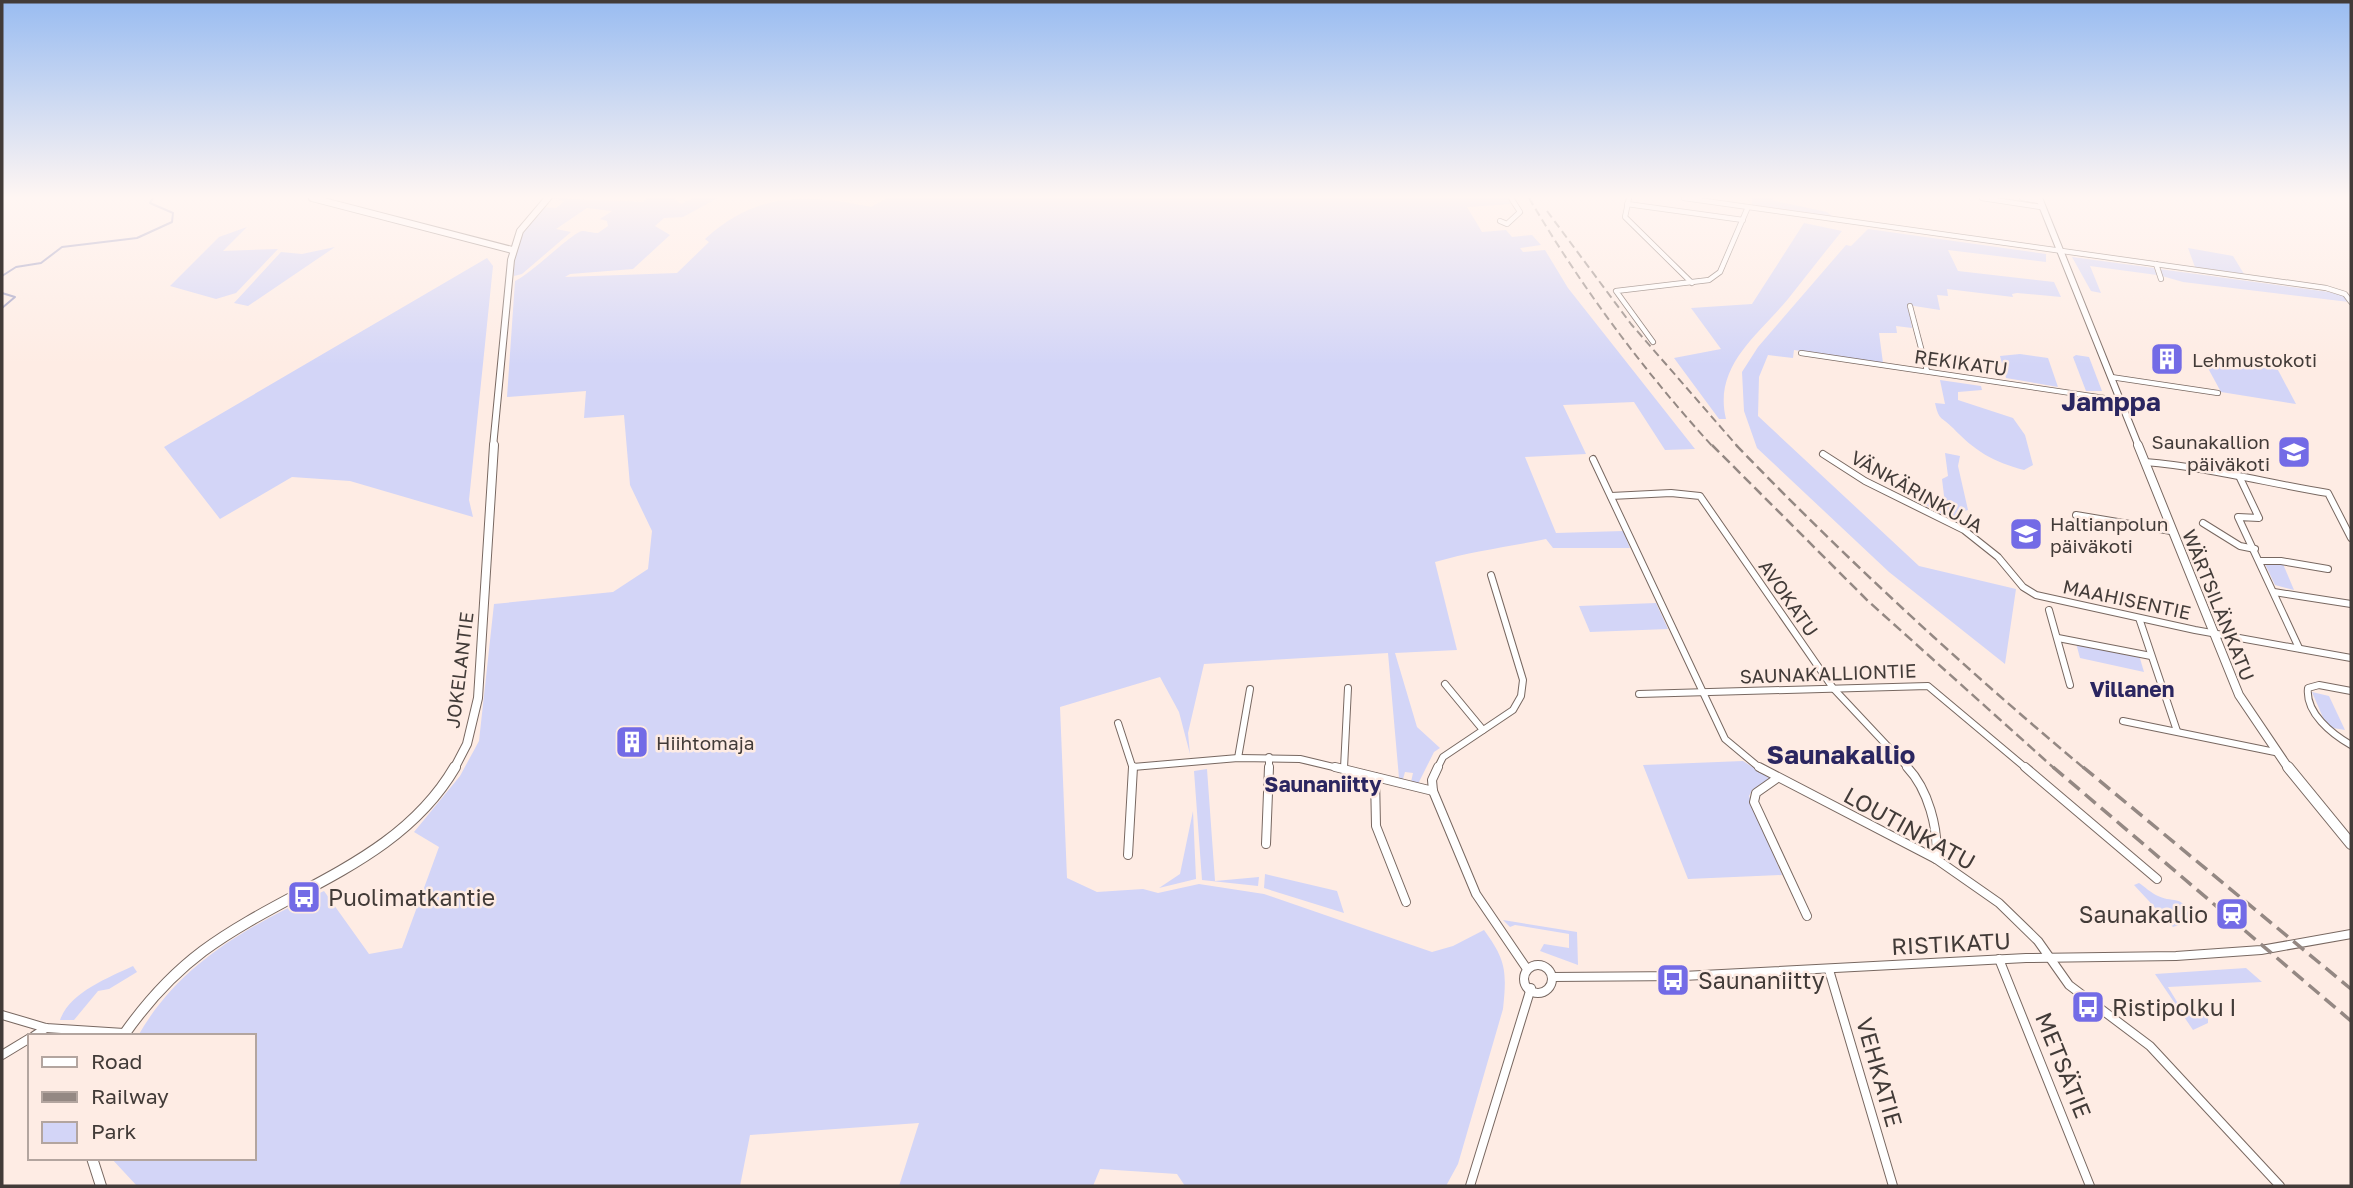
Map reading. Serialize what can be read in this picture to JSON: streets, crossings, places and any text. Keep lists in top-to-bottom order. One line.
{"streets":{"street":["REKIKATU","VÄNKÄRINKUJA","AVOKATU","MAAHISENTIE","WÄRTSILÄNKATU","JOKELANTIE","SAUNAKALLIONTIE","LOUTINKATU","RISTIKATU","METSÄTIE","VEHKATIE"]},"crossings":[["REKIKATU","WÄRTSILÄNKATU"],["VÄNKÄRINKUJA","MAAHISENTIE"],["AVOKATU","SAUNAKALLIONTIE"],["AVOKATU","LOUTINKATU"],["MAAHISENTIE","WÄRTSILÄNKATU"],["SAUNAKALLIONTIE","LOUTINKATU"],["LOUTINKATU","RISTIKATU"],["RISTIKATU","METSÄTIE"],["RISTIKATU","VEHKATIE"]],"districts":["Jamppa","Villanen","Saunakallio","Saunaniitty"],"places":{"building":["Lehmustokoti","Hiihtomaja"],"school or university":["Saunakallion päiväkoti","Haltianpolun päiväkoti"],"bus stop":["Puolimatkantie","Saunaniitty","Ristipolku I"],"station":["Saunakallio"]},"legend":["Road","Railway","Park"]}
